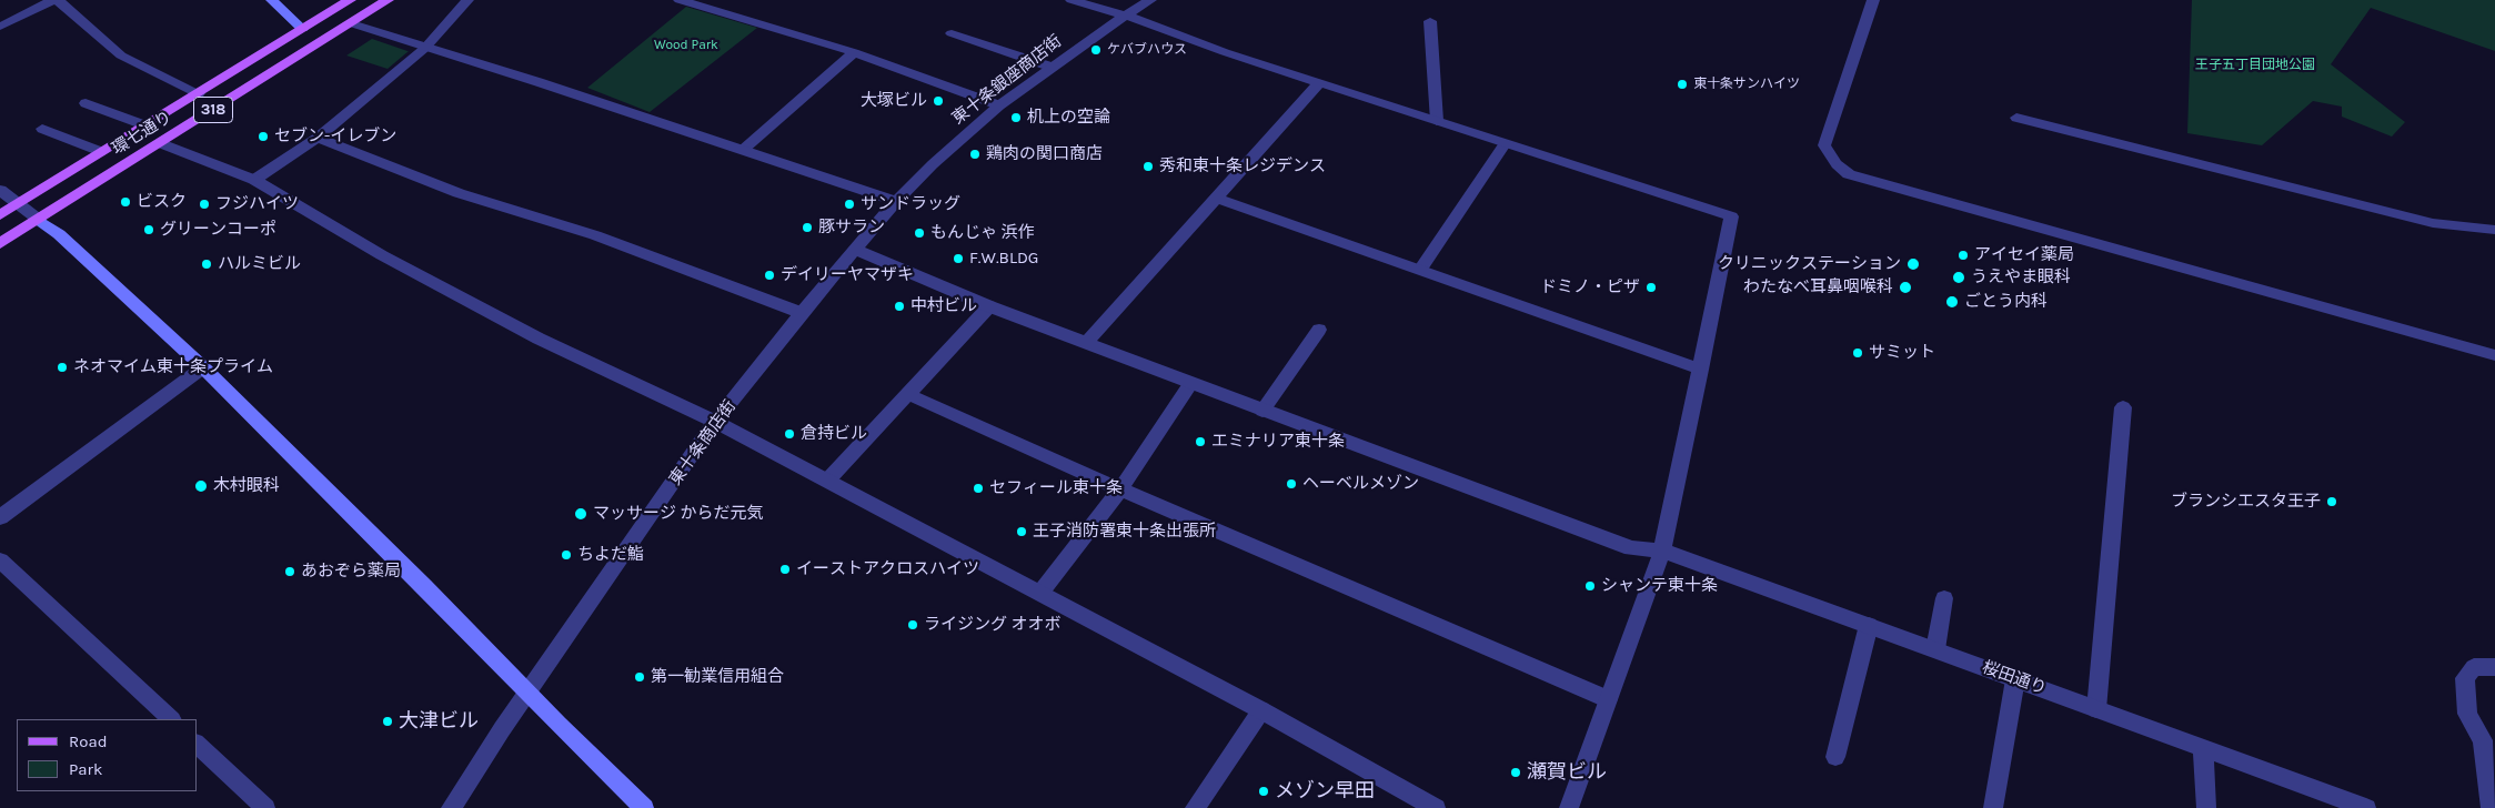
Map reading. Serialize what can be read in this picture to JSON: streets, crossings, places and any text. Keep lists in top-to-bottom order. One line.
{"streets":{"main road":["318","環七通り"],"street":["東十条銀座商店街","東十条商店街","桜田通り"]},"crossings":[["東十条銀座商店街","東十条商店街"],["東十条商店街","桜田通り"]],"parks":["Wood Park","王子五丁目団地公園"],"places":["ケバブハウス","東十条サンハイツ","大塚ビル","机上の空論","セブン-イレブン","鶏肉の関口商店","秀和東十条レジデンス","ビスク","フジハイツ","サンドラッグ","豚サラン","グリーンコーポ","もんじゃ 浜作","アイセイ薬局","F.W.BLDG","ハルミビル","クリニックステーション","デイリーヤマザキ","うえやま眼科","ドミノ・ピザ","わたなべ耳鼻咽喉科","ごとう内科","中村ビル","サミット","ネオマイム東十条プライム","倉持ビル","エミナリア東十条","ヘーベルメゾン","木村眼科","セフィール東十条","ブランシエスタ王子","マッサージ からだ元気","王子消防署東十条出張所","ちよだ鮨","イーストアクロスハイツ","あおぞら薬局","シャンテ東十条","ライジング オオボ","第一勧業信用組合","大津ビル","瀬賀ビル","メゾン早田"],"legend":["Road","Park"]}
